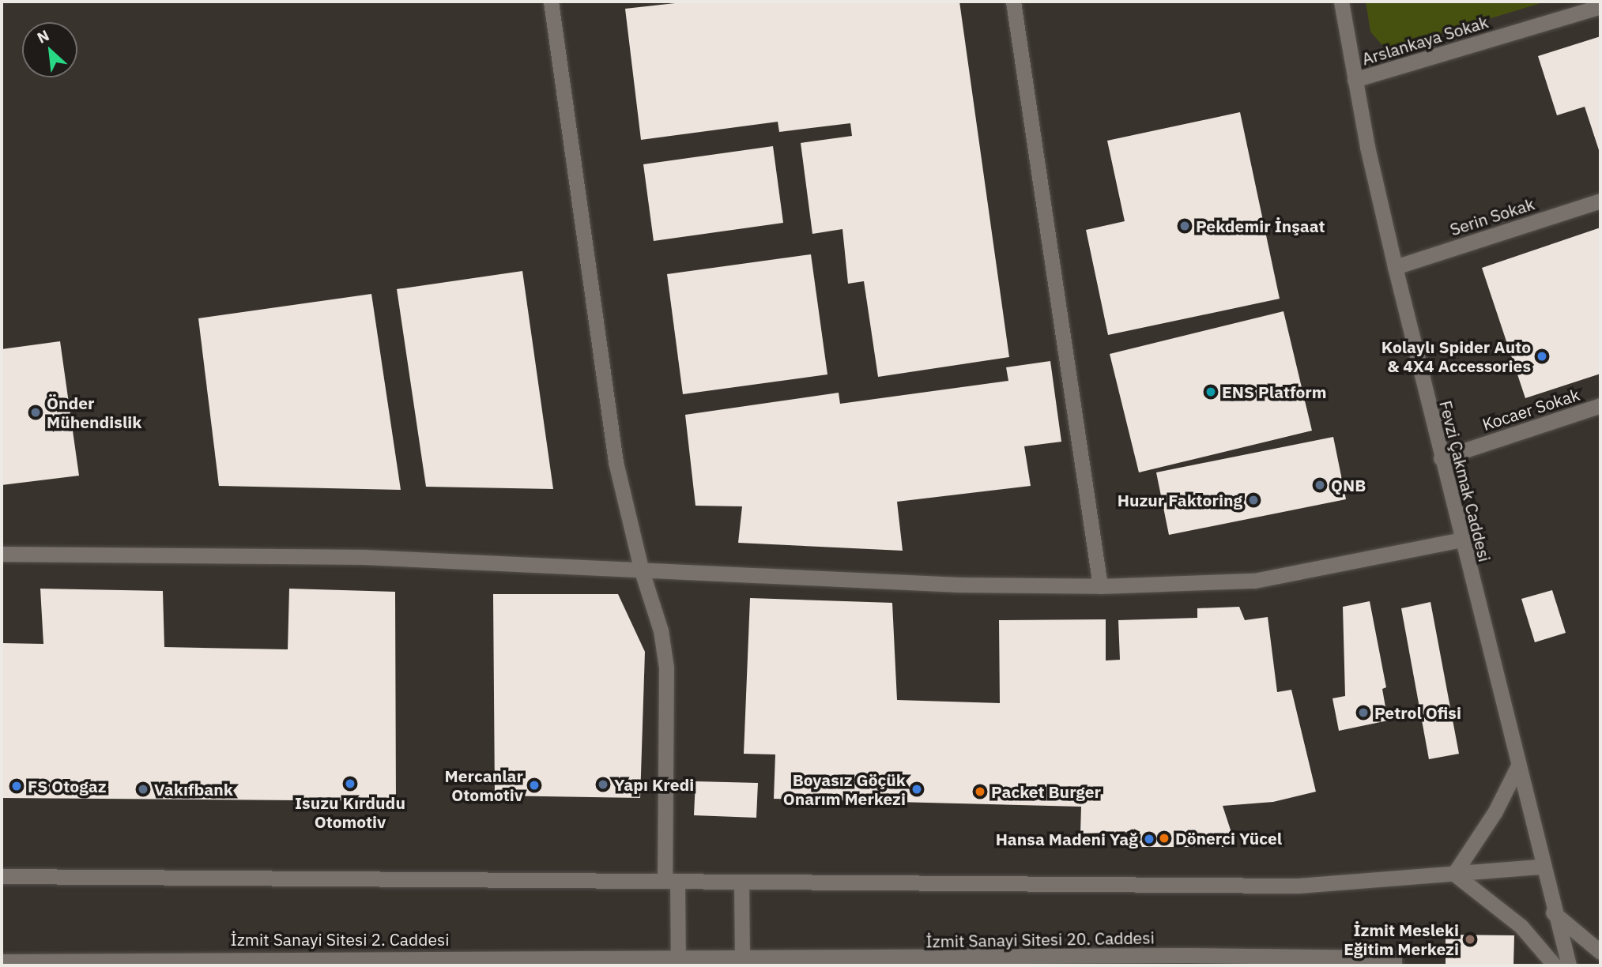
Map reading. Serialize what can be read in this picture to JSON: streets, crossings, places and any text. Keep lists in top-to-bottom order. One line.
{"streets":{"street":["Arslankaya Sokak","Serin Sokak","Kocaer Sokak","Fevzi Çakmak Caddesi","İzmit Sanayi Sitesi 2. Caddesi","İzmit Sanayi Sitesi 20. Caddesi"]},"crossings":[["Arslankaya Sokak","Fevzi Çakmak Caddesi"],["Serin Sokak","Fevzi Çakmak Caddesi"],["Kocaer Sokak","Fevzi Çakmak Caddesi"],["İzmit Sanayi Sitesi 2. Caddesi","İzmit Sanayi Sitesi 20. Caddesi"]],"places":["Pekdemir İnşaat","Kolaylı Spider Auto & 4X4 Accessories","ENS Platform","Önder Mühendislik","QNB","Huzur Faktoring","Petrol Ofisi","Isuzu Kırdudu Otomotiv","Yapı Kredi","Mercanlar Otomotiv","FS Otogaz","Vakıfbank","Boyasız Göçük Onarım Merkezi","Packet Burger","Dönerci Yücel","Hansa Madeni Yağ","İzmit Mesleki Eğitim Merkezi"],"north":"top left"}
